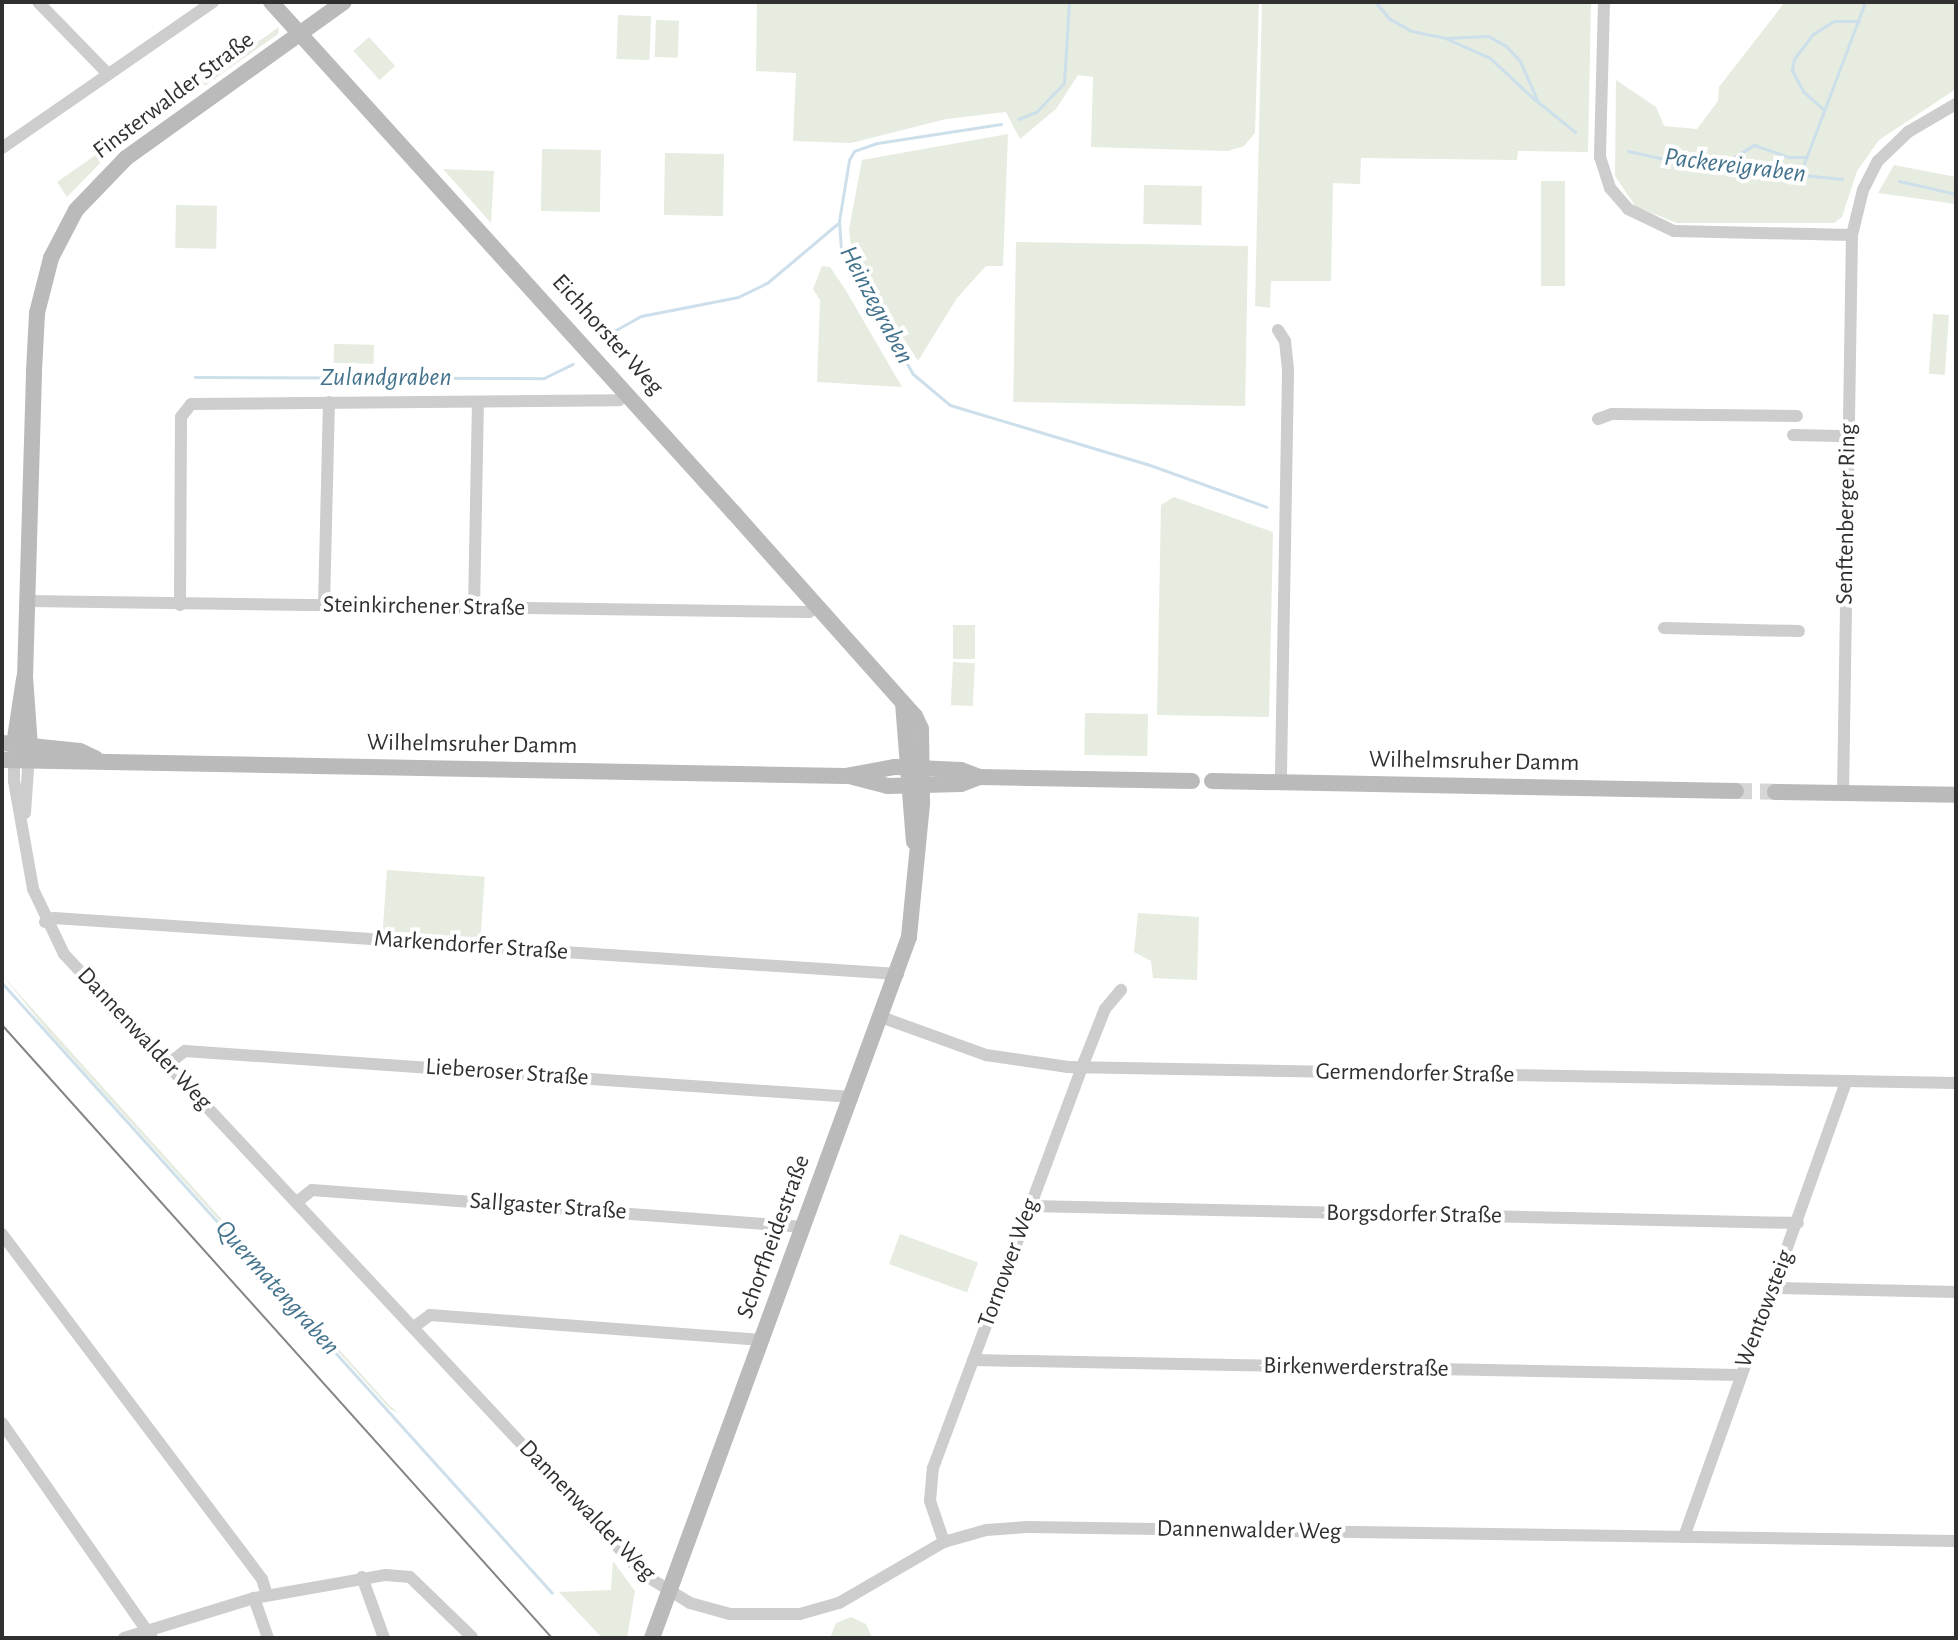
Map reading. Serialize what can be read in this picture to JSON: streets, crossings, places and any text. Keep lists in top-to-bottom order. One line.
{"streets":{"main road":["Finsterwalder Straße","Eichhorster Weg","Wilhelmsruher Damm","Schorfheidestraße"],"street":["Senftenberger Ring","Steinkirchener Straße","Markendorfer Straße","Dannenwalder Weg","Lieberoser Straße","Germendorfer Straße","Sallgaster Straße","Borgsdorfer Straße","Tornower Weg","Wentowsteig","Birkenwerderstraße"]},"crossings":[["Finsterwalder Straße","Eichhorster Weg"],["Finsterwalder Straße","Steinkirchener Straße"],["Finsterwalder Straße","Wilhelmsruher Damm"],["Finsterwalder Straße","Dannenwalder Weg"],["Eichhorster Weg","Steinkirchener Straße"],["Eichhorster Weg","Wilhelmsruher Damm"],["Eichhorster Weg","Schorfheidestraße"],["Wilhelmsruher Damm","Dannenwalder Weg"],["Wilhelmsruher Damm","Schorfheidestraße"],["Markendorfer Straße","Dannenwalder Weg"],["Markendorfer Straße","Schorfheidestraße"],["Dannenwalder Weg","Lieberoser Straße"],["Dannenwalder Weg","Sallgaster Straße"],["Dannenwalder Weg","Schorfheidestraße"],["Dannenwalder Weg","Tornower Weg"],["Dannenwalder Weg","Wentowsteig"],["Lieberoser Straße","Schorfheidestraße"],["Germendorfer Straße","Schorfheidestraße"],["Germendorfer Straße","Tornower Weg"],["Germendorfer Straße","Wentowsteig"],["Sallgaster Straße","Schorfheidestraße"],["Borgsdorfer Straße","Tornower Weg"],["Borgsdorfer Straße","Wentowsteig"],["Tornower Weg","Birkenwerderstraße"],["Wentowsteig","Birkenwerderstraße"]],"water":["Packereigraben","Heinzegraben","Zulandgraben","Quermatengraben"]}
